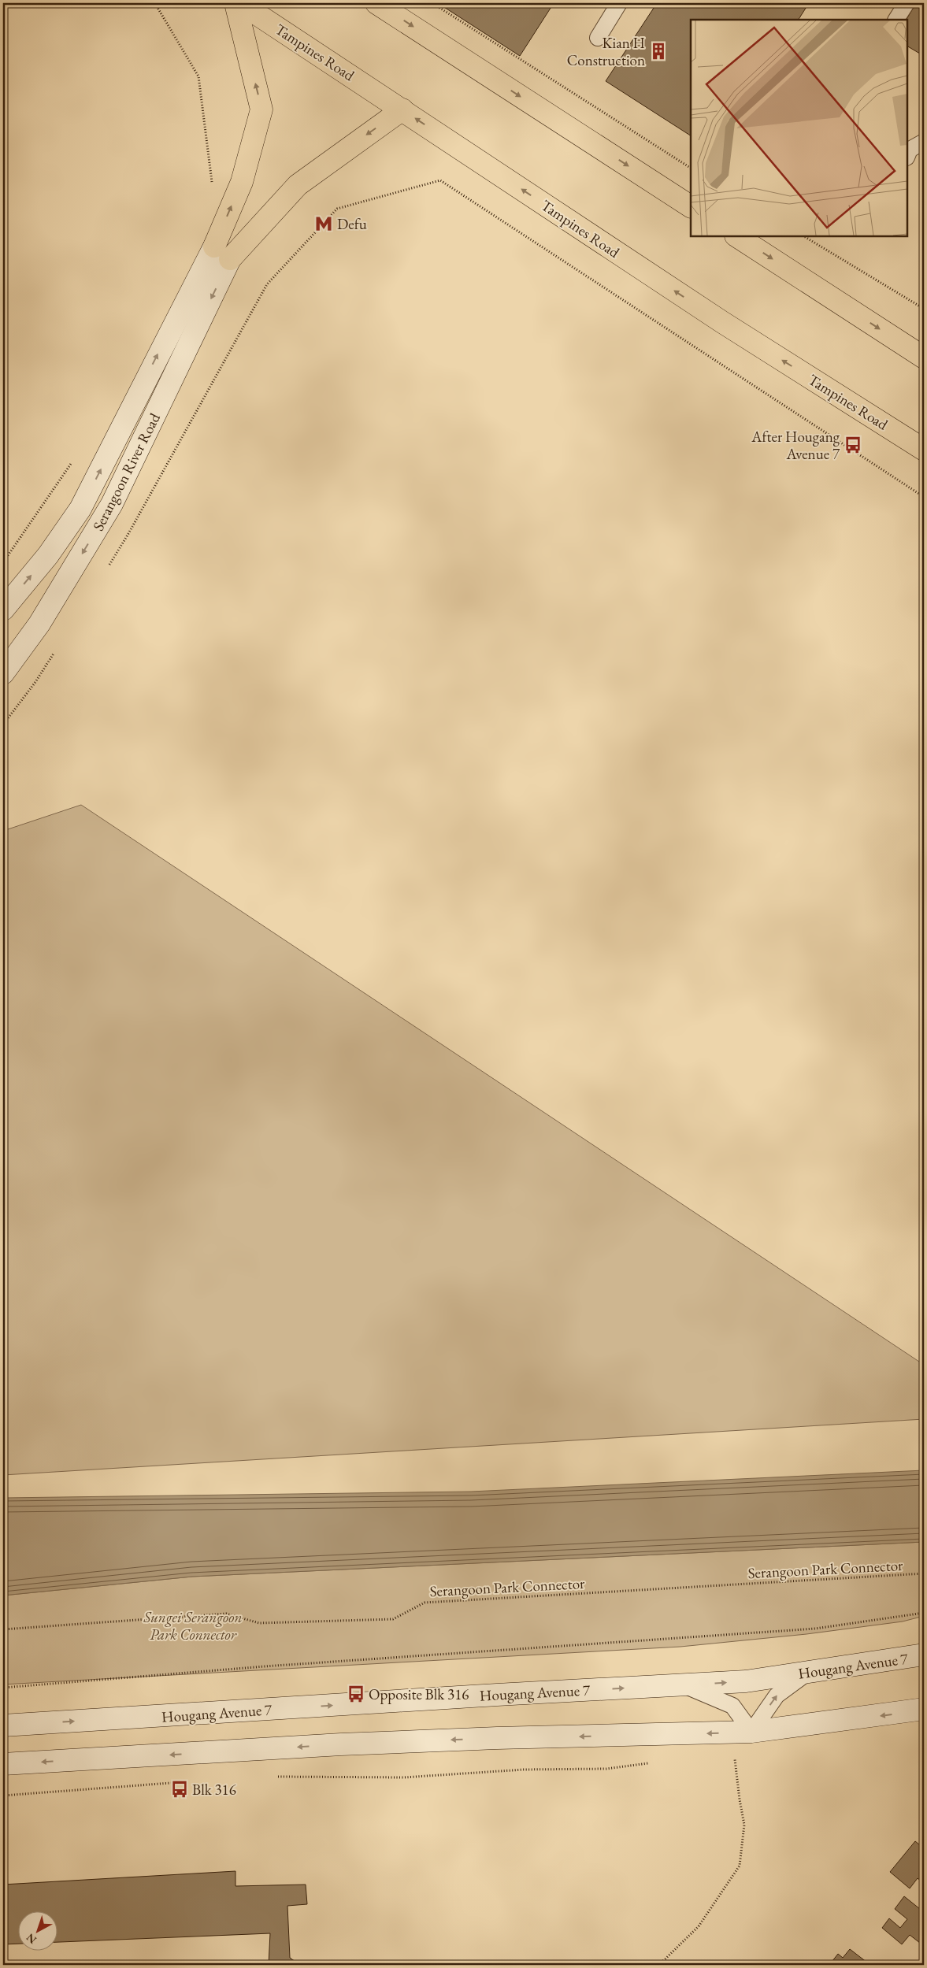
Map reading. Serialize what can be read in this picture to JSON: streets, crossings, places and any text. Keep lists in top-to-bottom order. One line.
{"streets":{"main road":["Tampines Road","Serangoon River Road","Hougang Avenue 7"],"path":["Serangoon Park Connector"]},"parks":["Sungei Serangoon Park Connector"],"places":{"building":["Kian H Construction"],"metro station":["Defu"],"bus stop":["After Hougang Avenue 7","Opposite Blk 316","Blk 316"]},"north":"bottom left"}
